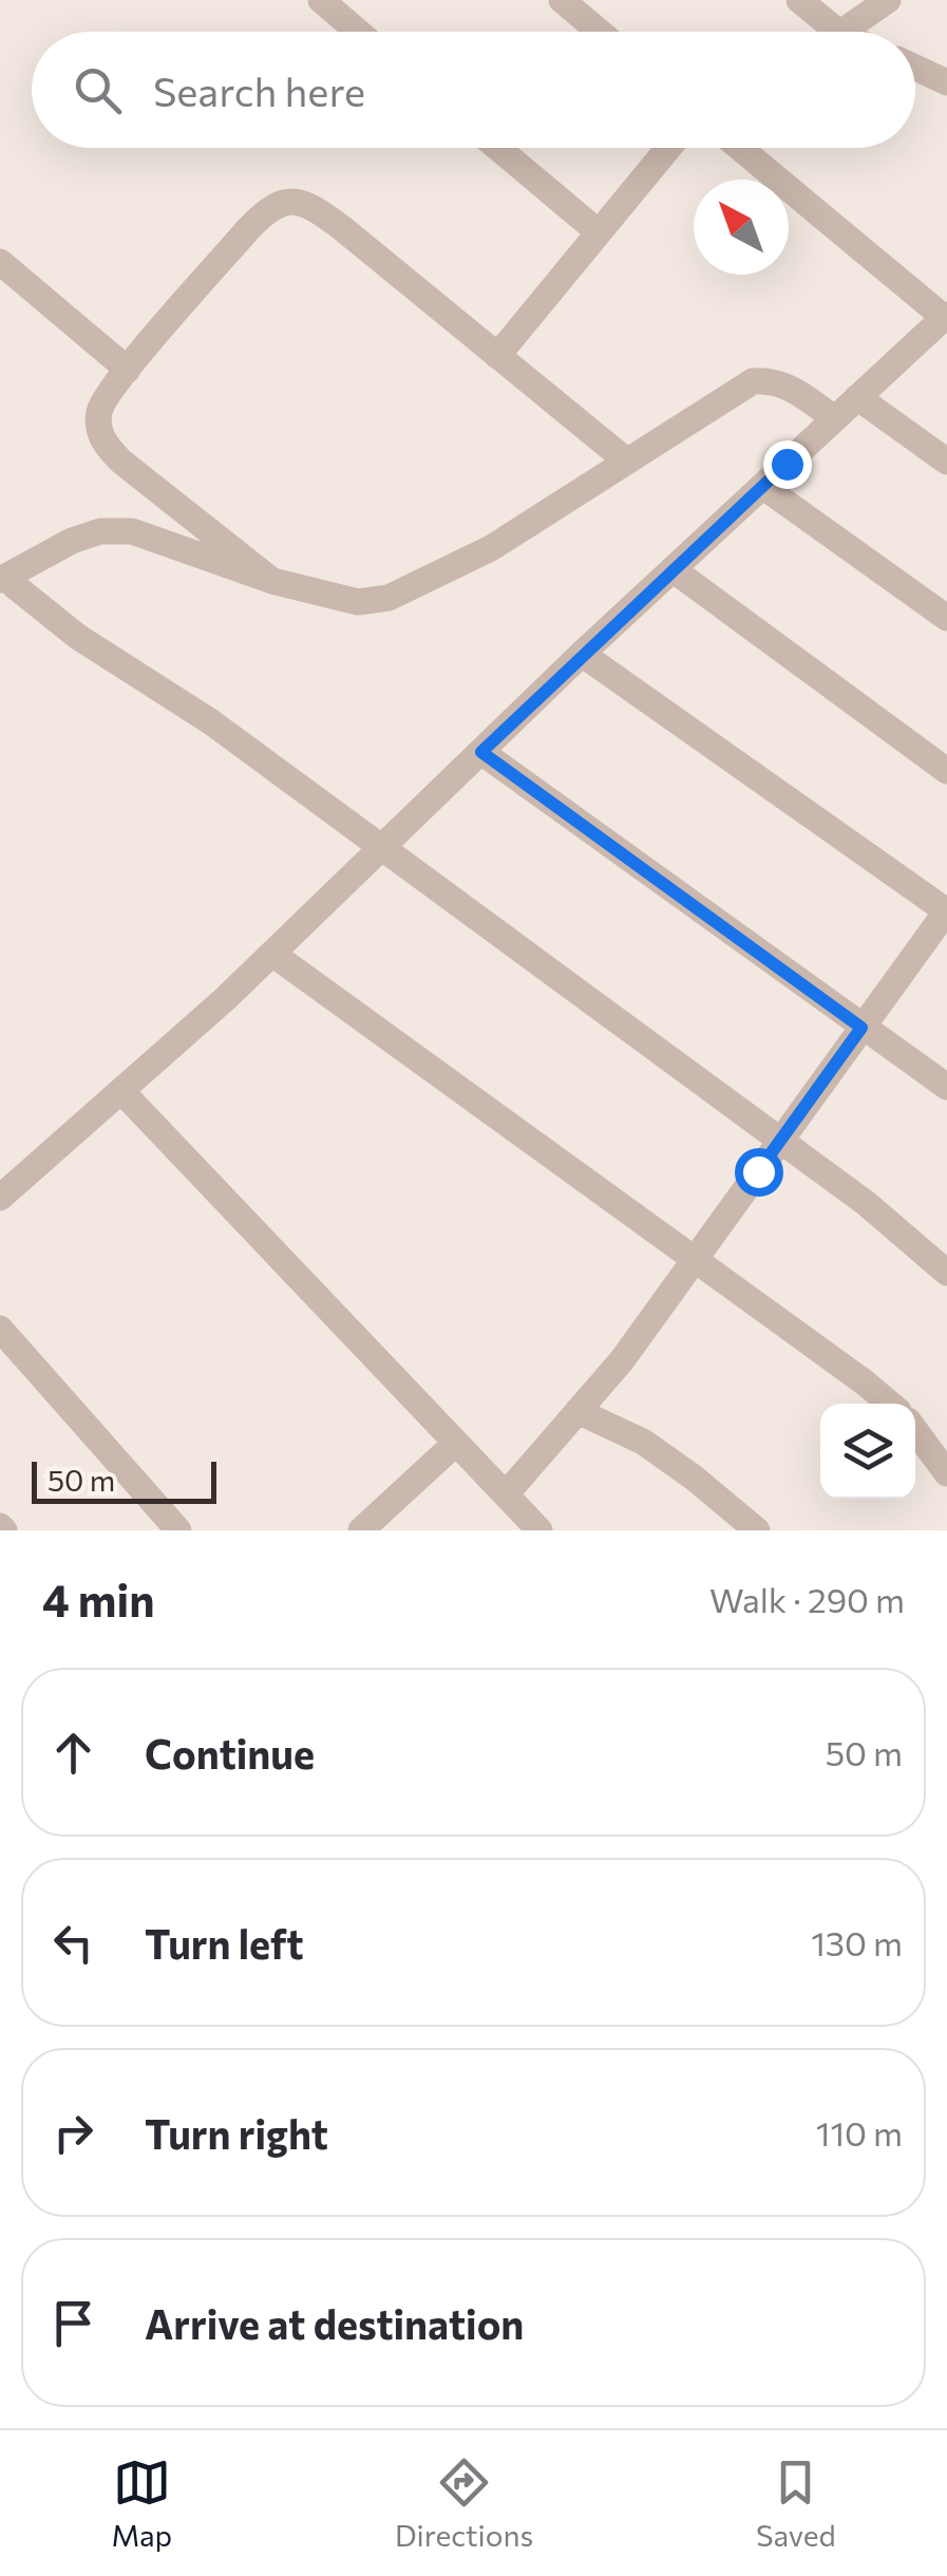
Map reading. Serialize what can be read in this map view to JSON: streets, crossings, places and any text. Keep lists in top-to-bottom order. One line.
{"scale_bar":"50 m","north":"top left","page":{"search":"Search here","scale":"50 m","heading":["4 min","Walk · 290 m"],"list":[["Continue","50 m"],["Turn left","130 m"],["Turn right","110 m"],"Arrive at destination"],"nav":["Map","Directions","Saved"]}}
